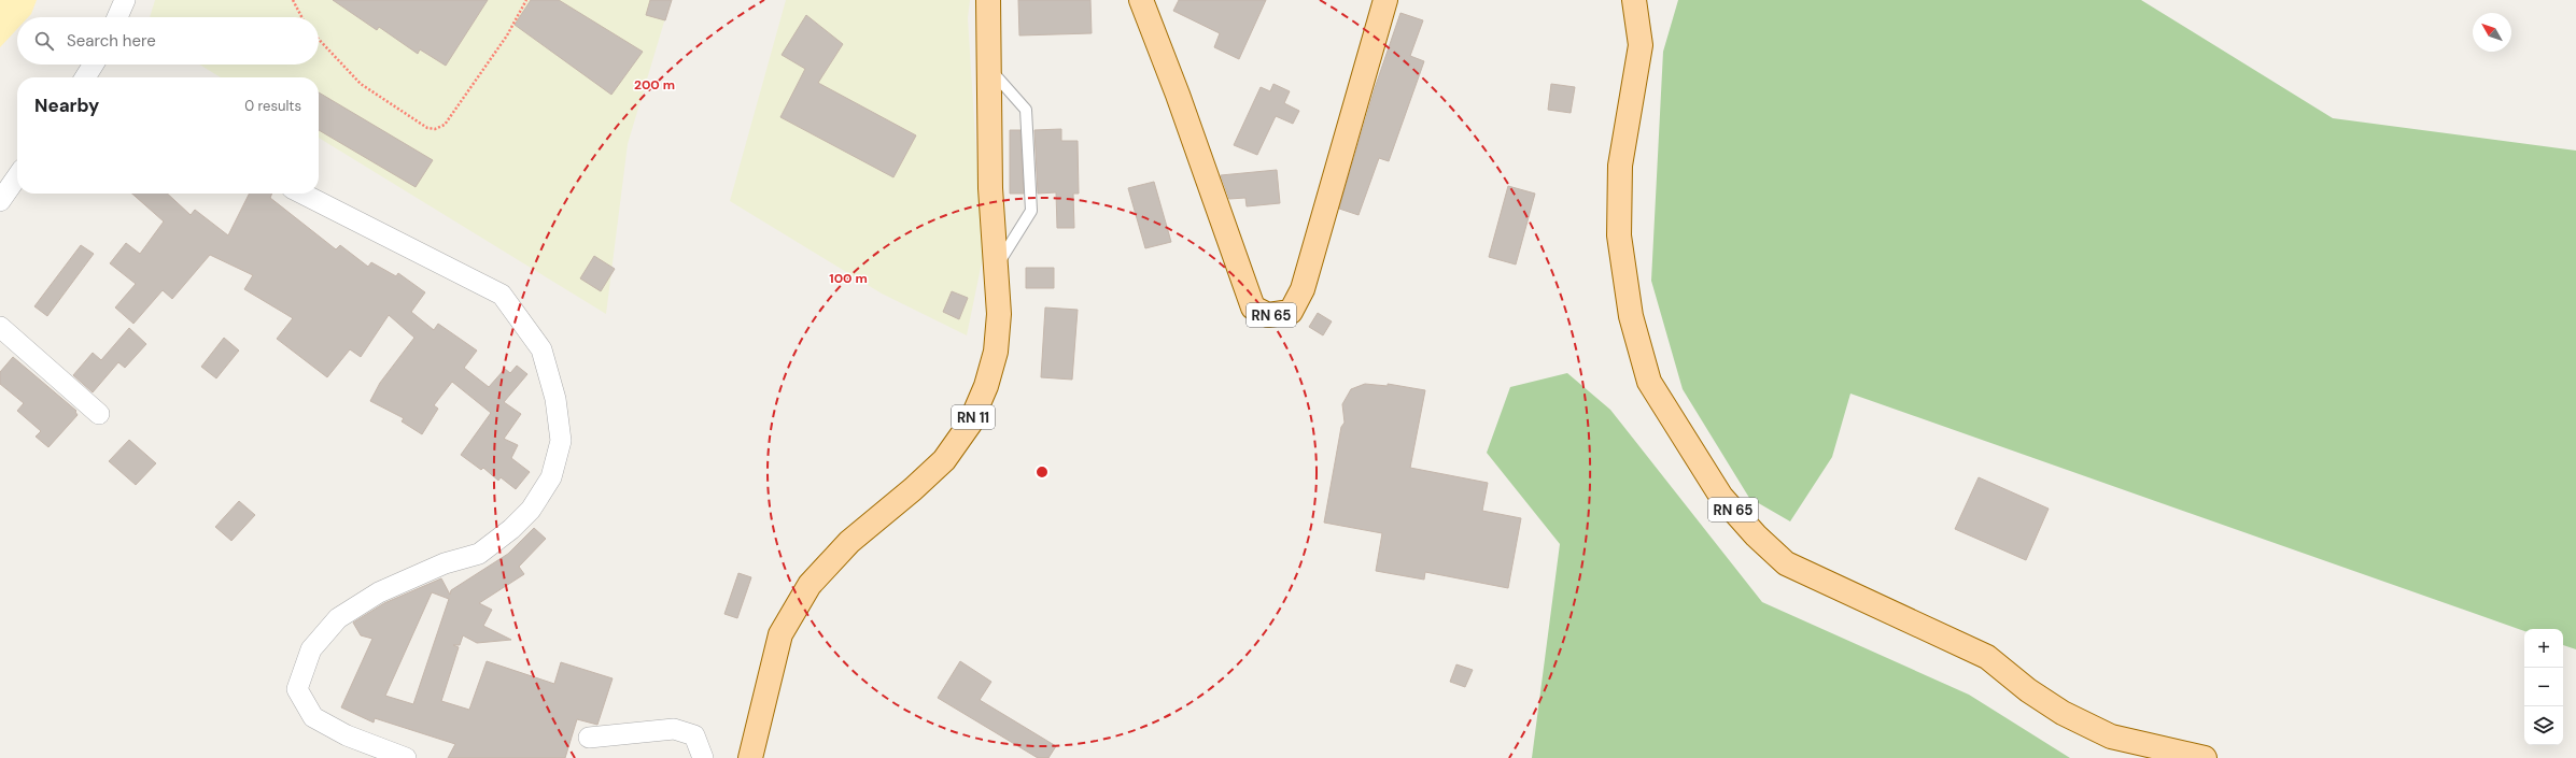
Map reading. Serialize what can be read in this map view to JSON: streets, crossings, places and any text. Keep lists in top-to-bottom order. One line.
{"streets":{"main road":["RN 65","RN 11"]},"north":"top left","page":{"search":"Search here","heading":["Nearby","0 results"],"map_buttons":["+","−"]},"rings":["200 m","100 m"]}
